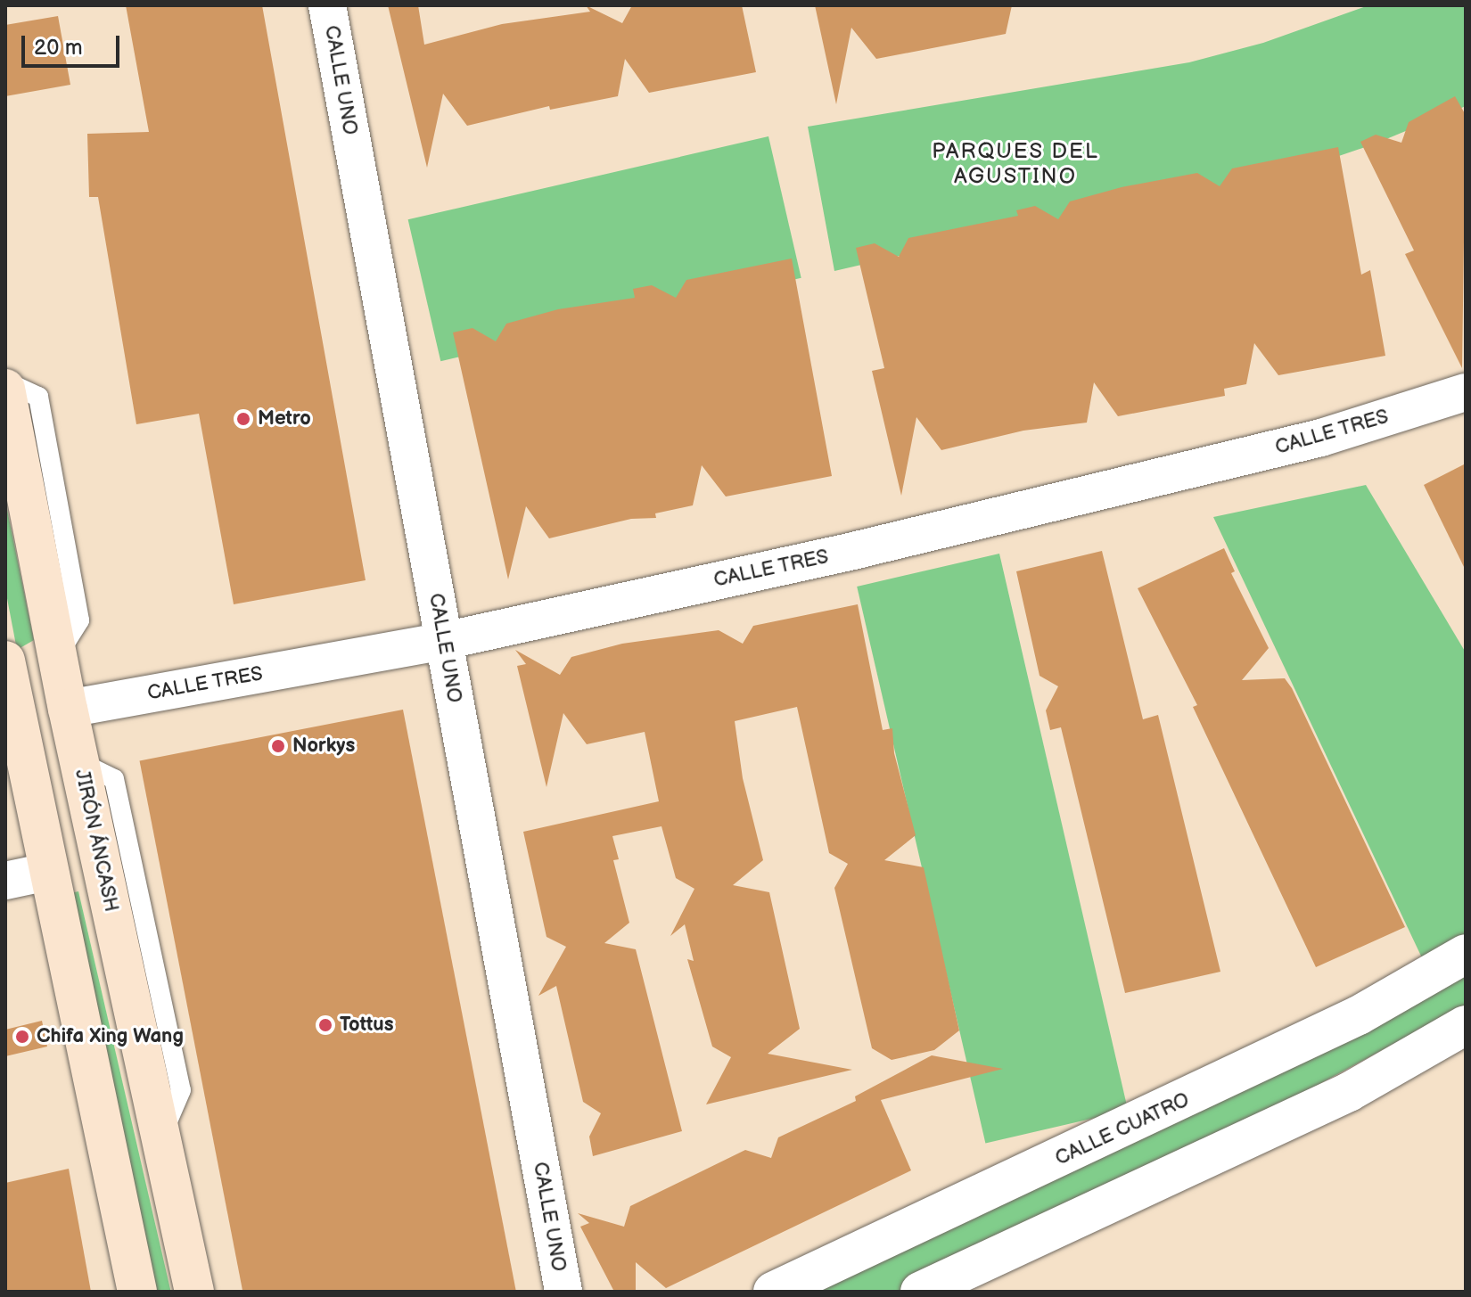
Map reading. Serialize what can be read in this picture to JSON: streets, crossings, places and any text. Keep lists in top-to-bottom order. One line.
{"streets":{"main road":["JIRÓN ÁNCASH"],"street":["CALLE UNO","CALLE TRES","CALLE CUATRO"]},"crossings":[["CALLE UNO","CALLE TRES"],["CALLE TRES","JIRÓN ÁNCASH"]],"districts":["PARQUES DEL AGUSTINO"],"places":["Metro","Norkys","Tottus","Chifa Xing Wang"],"scale_bar":"20 m"}
